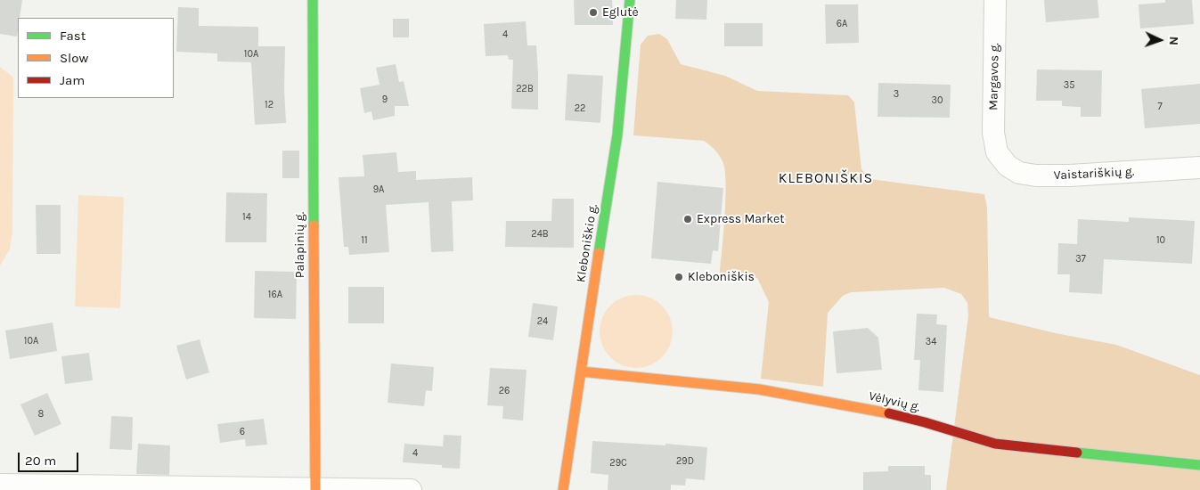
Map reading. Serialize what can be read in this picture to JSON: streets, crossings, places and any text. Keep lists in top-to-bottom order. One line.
{"streets":{"street":["Margavos g.","Vaistariškių g.","Kleboniškio g.","Palapinių g.","Vėlyvių g."]},"crossings":[["Margavos g.","Vaistariškių g."],["Kleboniškio g.","Vėlyvių g."]],"districts":["KLEBONIŠKIS"],"places":["Eglutė","Express Market","Kleboniškis"],"house_numbers":["6A","4","10A","35","22B","3","9","30","12","7","22","9A","14","24B","11","10","37","16A","24","10A","34","26","8","6","4","29D","29C"],"legend":["Fast","Slow","Jam"],"scale_bar":"20 m","north":"right"}
